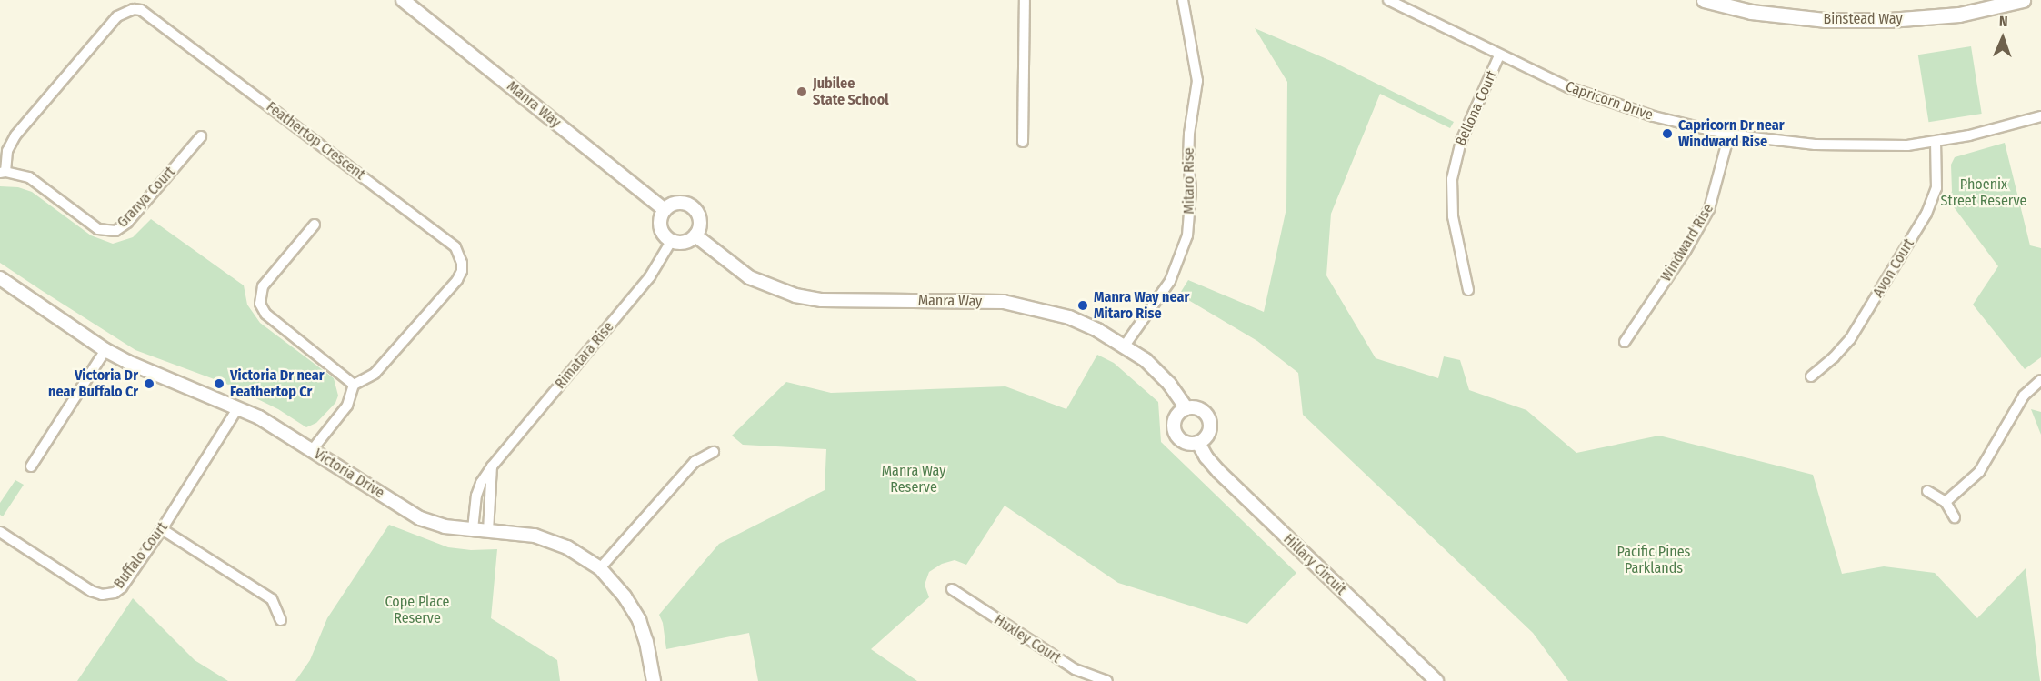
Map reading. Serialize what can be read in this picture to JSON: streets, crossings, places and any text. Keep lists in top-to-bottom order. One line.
{"streets":{"main road":["Binstead Way"],"street":["Capricorn Drive","Manra Way","Bellona Court","Feathertop Crescent","Mitaro Rise","Granya Court","Windward Rise","Avon Court","Rimatara Rise","Victoria Drive","Buffalo Court","Hillary Circuit","Huxley Court"]},"crossings":[["Capricorn Drive","Bellona Court"],["Capricorn Drive","Windward Rise"],["Capricorn Drive","Avon Court"],["Manra Way","Mitaro Rise"],["Manra Way","Rimatara Rise"],["Manra Way","Hillary Circuit"],["Feathertop Crescent","Granya Court"],["Rimatara Rise","Victoria Drive"],["Victoria Drive","Buffalo Court"]],"parks":["Phoenix Street Reserve","Manra Way Reserve","Pacific Pines Parklands","Cope Place Reserve"],"places":["Jubilee State School","Capricorn Dr near Windward Rise","Manra Way near Mitaro Rise","Victoria Dr near Buffalo Cr","Victoria Dr near Feathertop Cr"],"north":"top"}
